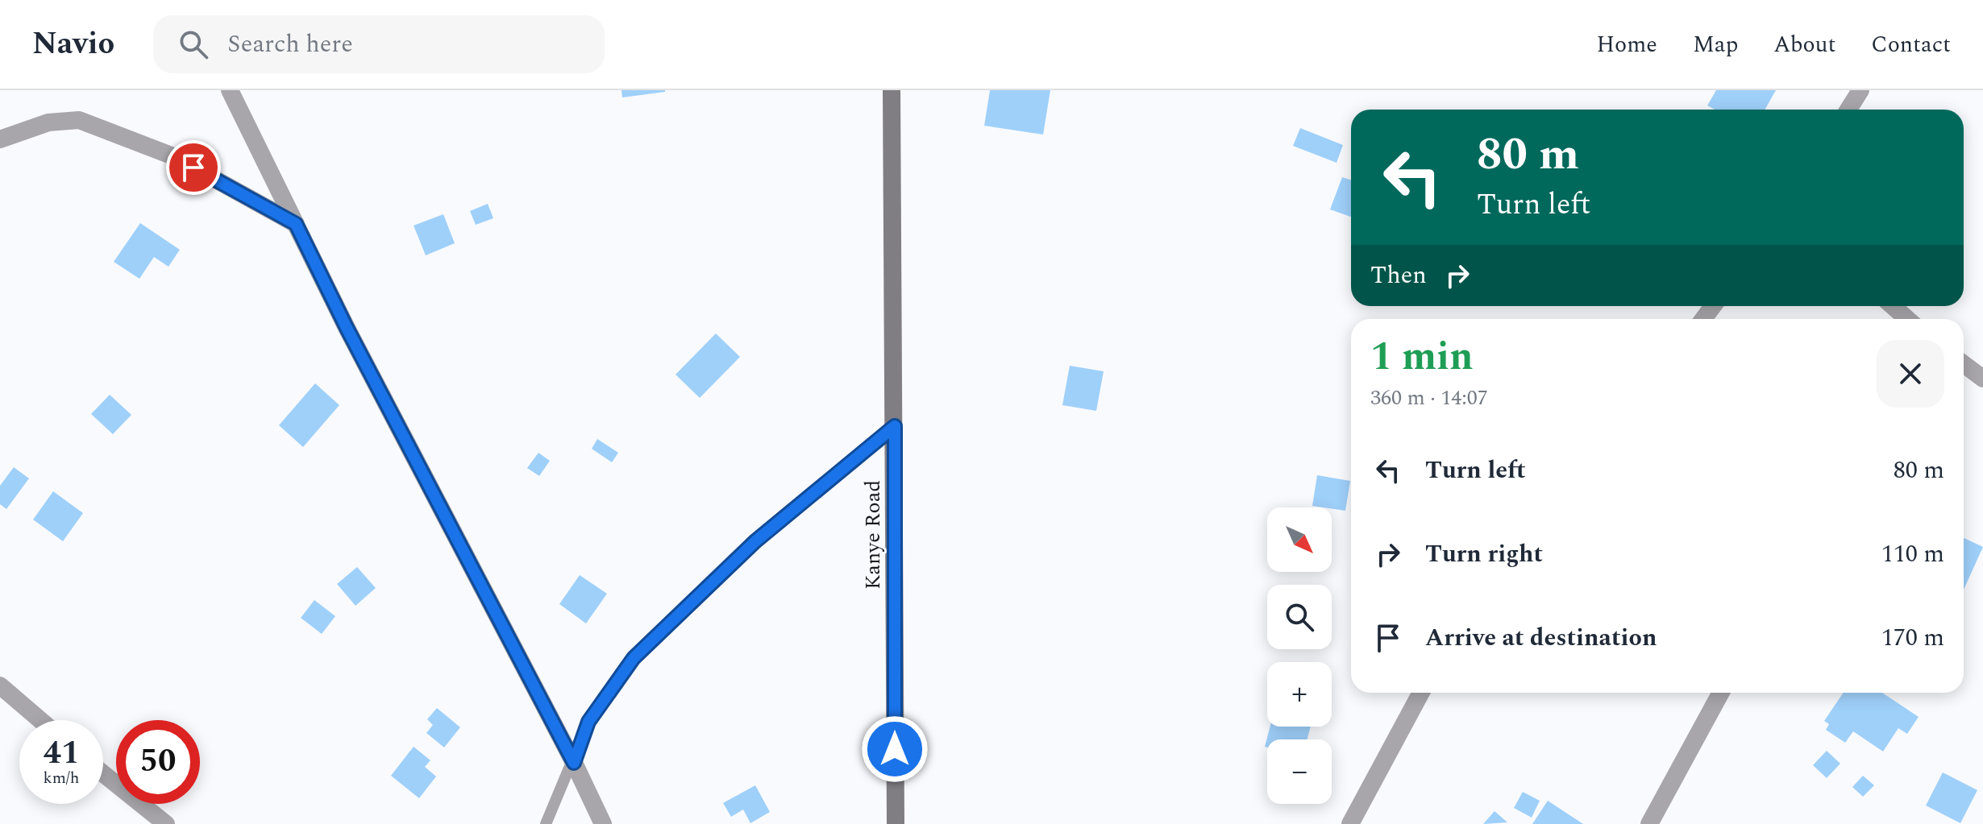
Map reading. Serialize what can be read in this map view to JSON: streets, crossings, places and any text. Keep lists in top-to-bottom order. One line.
{"streets":{"main road":["Kanye Road"]},"north":"bottom right","page":{"header":"Navio","search":"Search here","nav":["Home","Map","About","Contact"],"turn":["80 m","Turn left"],"then":"Then","heading":["1 min","360 m · 14:07"],"list":[{"name":"Turn left","value":"80 m"},{"name":"Turn right","value":"110 m"},{"name":"Arrive at destination","value":"170 m"}],"map_buttons":["+","−"],"speed":"41 km/h","limit":"50"}}
